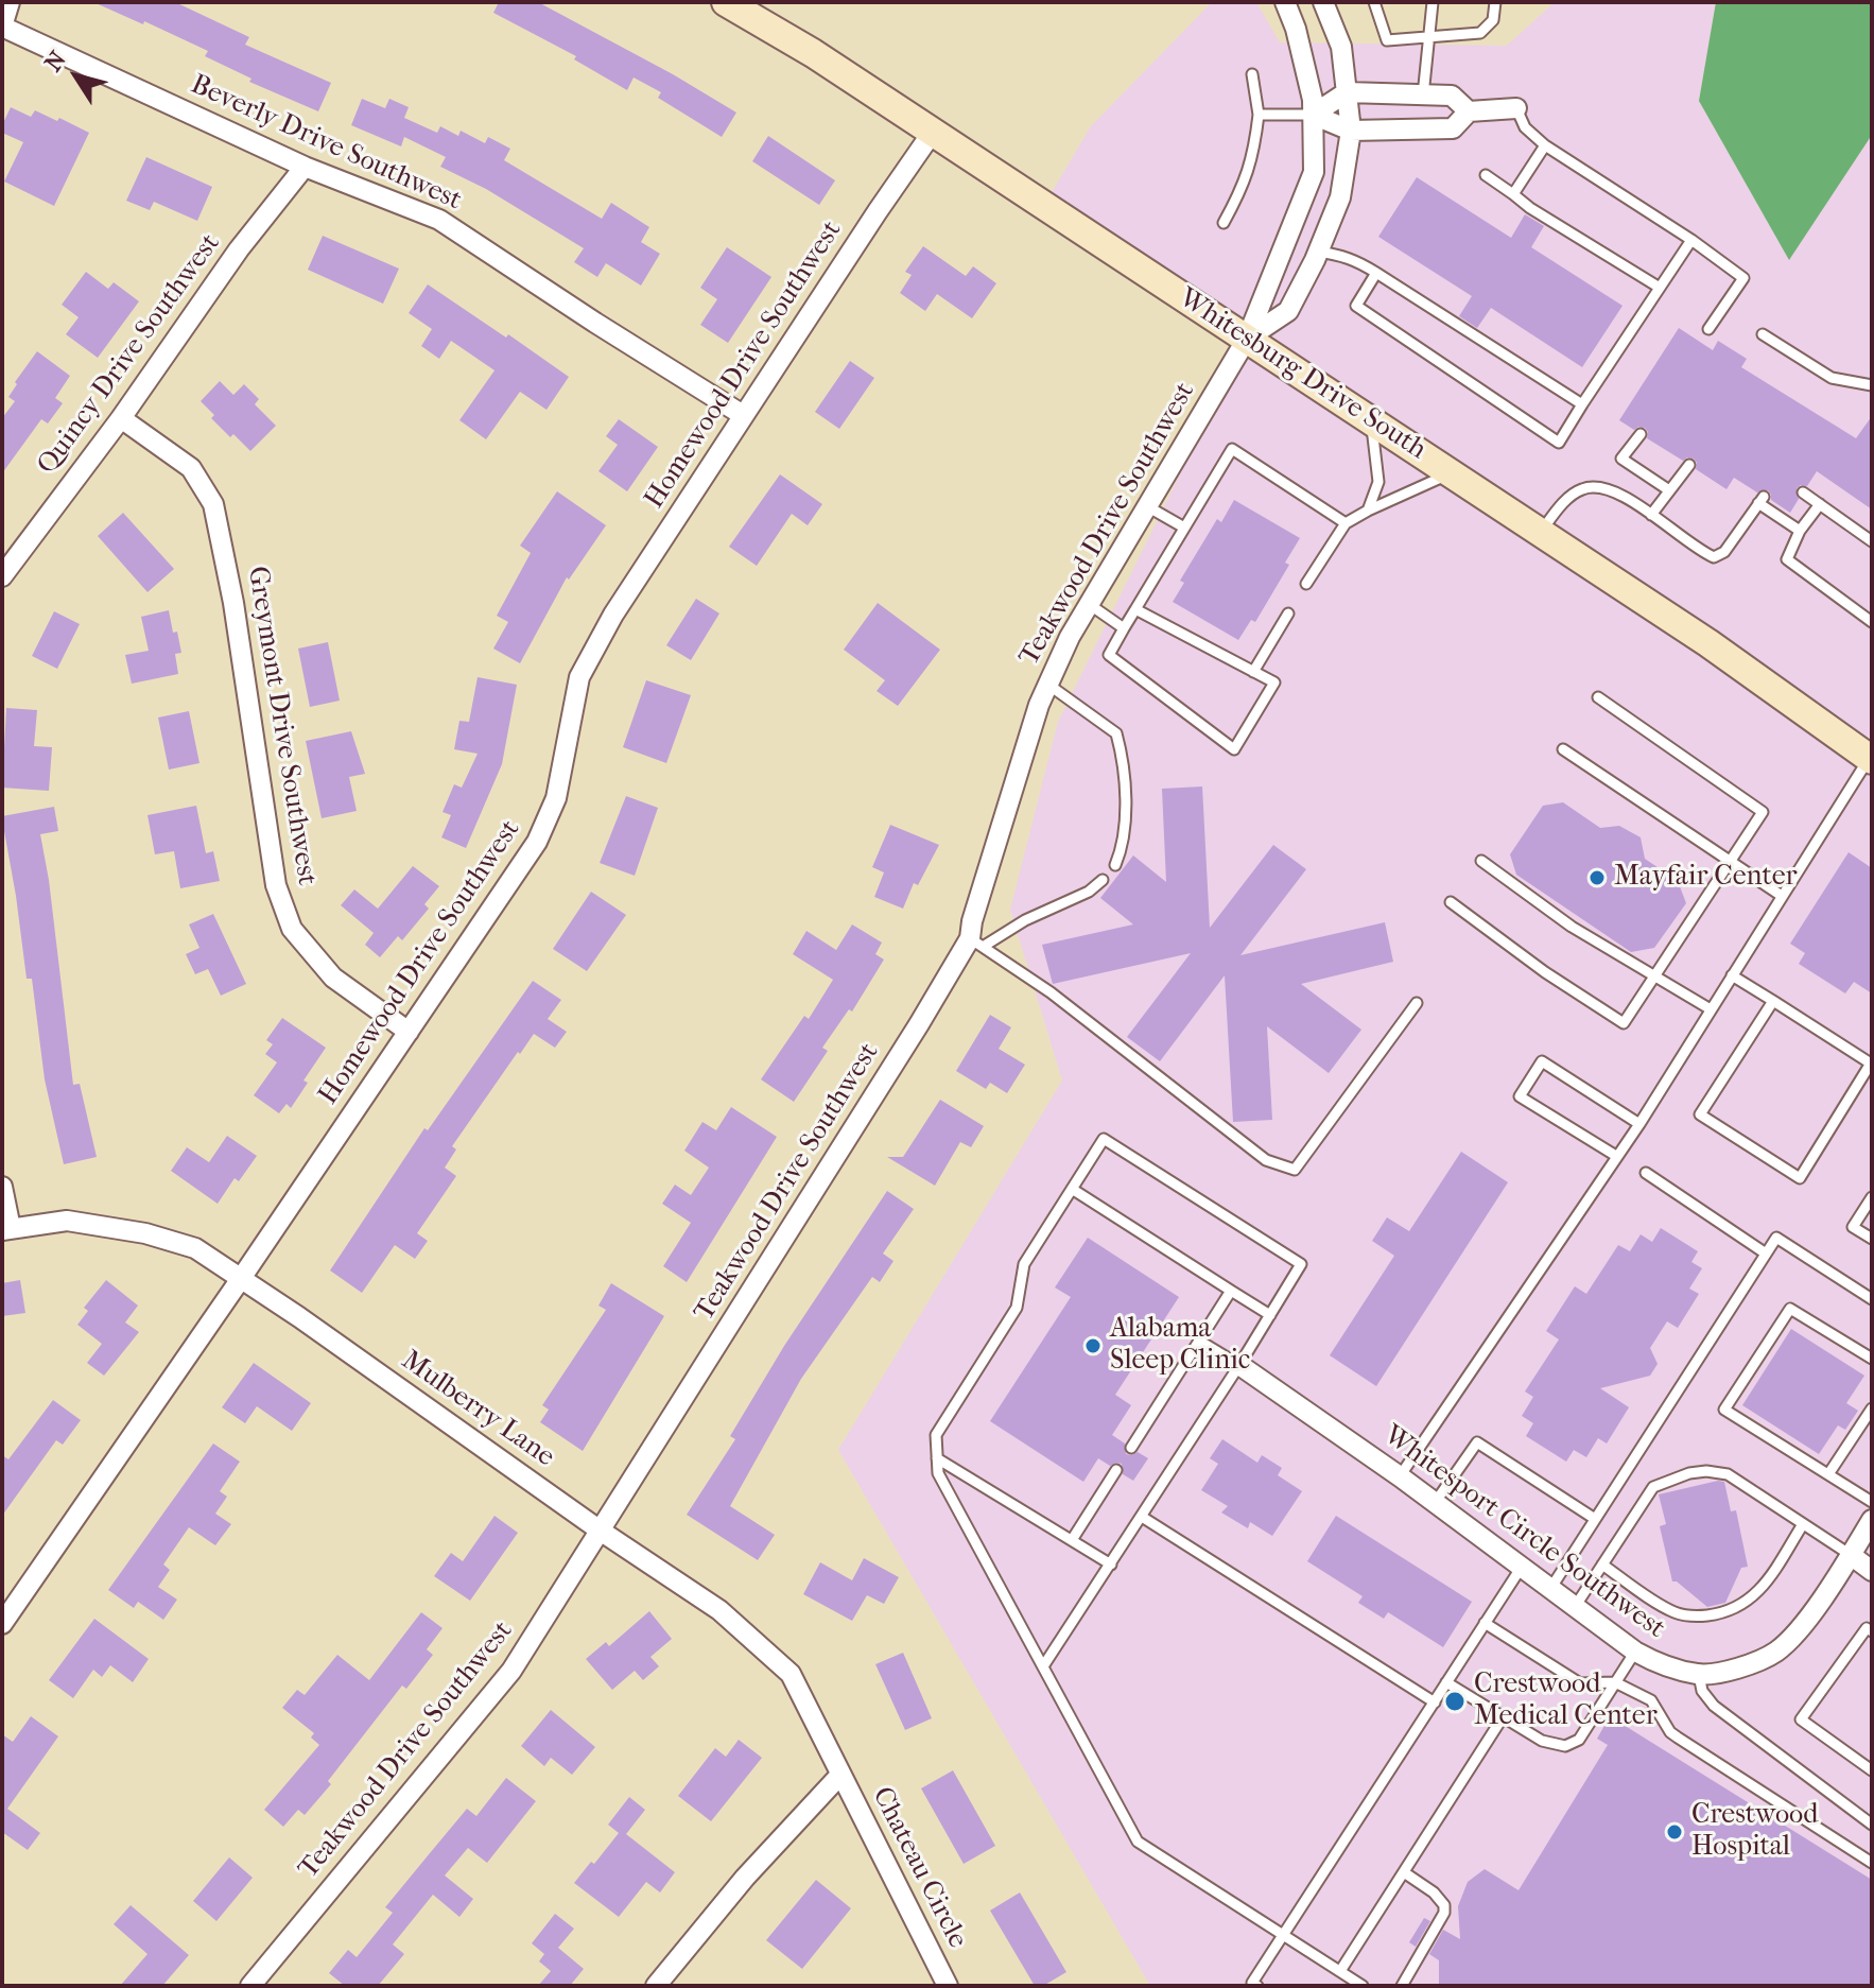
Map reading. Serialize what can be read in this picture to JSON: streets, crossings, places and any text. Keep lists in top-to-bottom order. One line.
{"streets":{"main road":["Whitesburg Drive South"],"street":["Beverly Drive Southwest","Quincy Drive Southwest","Homewood Drive Southwest","Teakwood Drive Southwest","Greymont Drive Southwest","Mulberry Lane","Whitesport Circle Southwest","Chateau Circle"]},"crossings":[["Beverly Drive Southwest","Quincy Drive Southwest"],["Beverly Drive Southwest","Homewood Drive Southwest"],["Quincy Drive Southwest","Greymont Drive Southwest"],["Homewood Drive Southwest","Whitesburg Drive South"],["Homewood Drive Southwest","Greymont Drive Southwest"],["Homewood Drive Southwest","Mulberry Lane"],["Whitesburg Drive South","Teakwood Drive Southwest"],["Teakwood Drive Southwest","Mulberry Lane"],["Mulberry Lane","Chateau Circle"]],"places":["Mayfair Center","Alabama Sleep Clinic","Crestwood Medical Center","Crestwood Hospital"],"north":"top left"}
